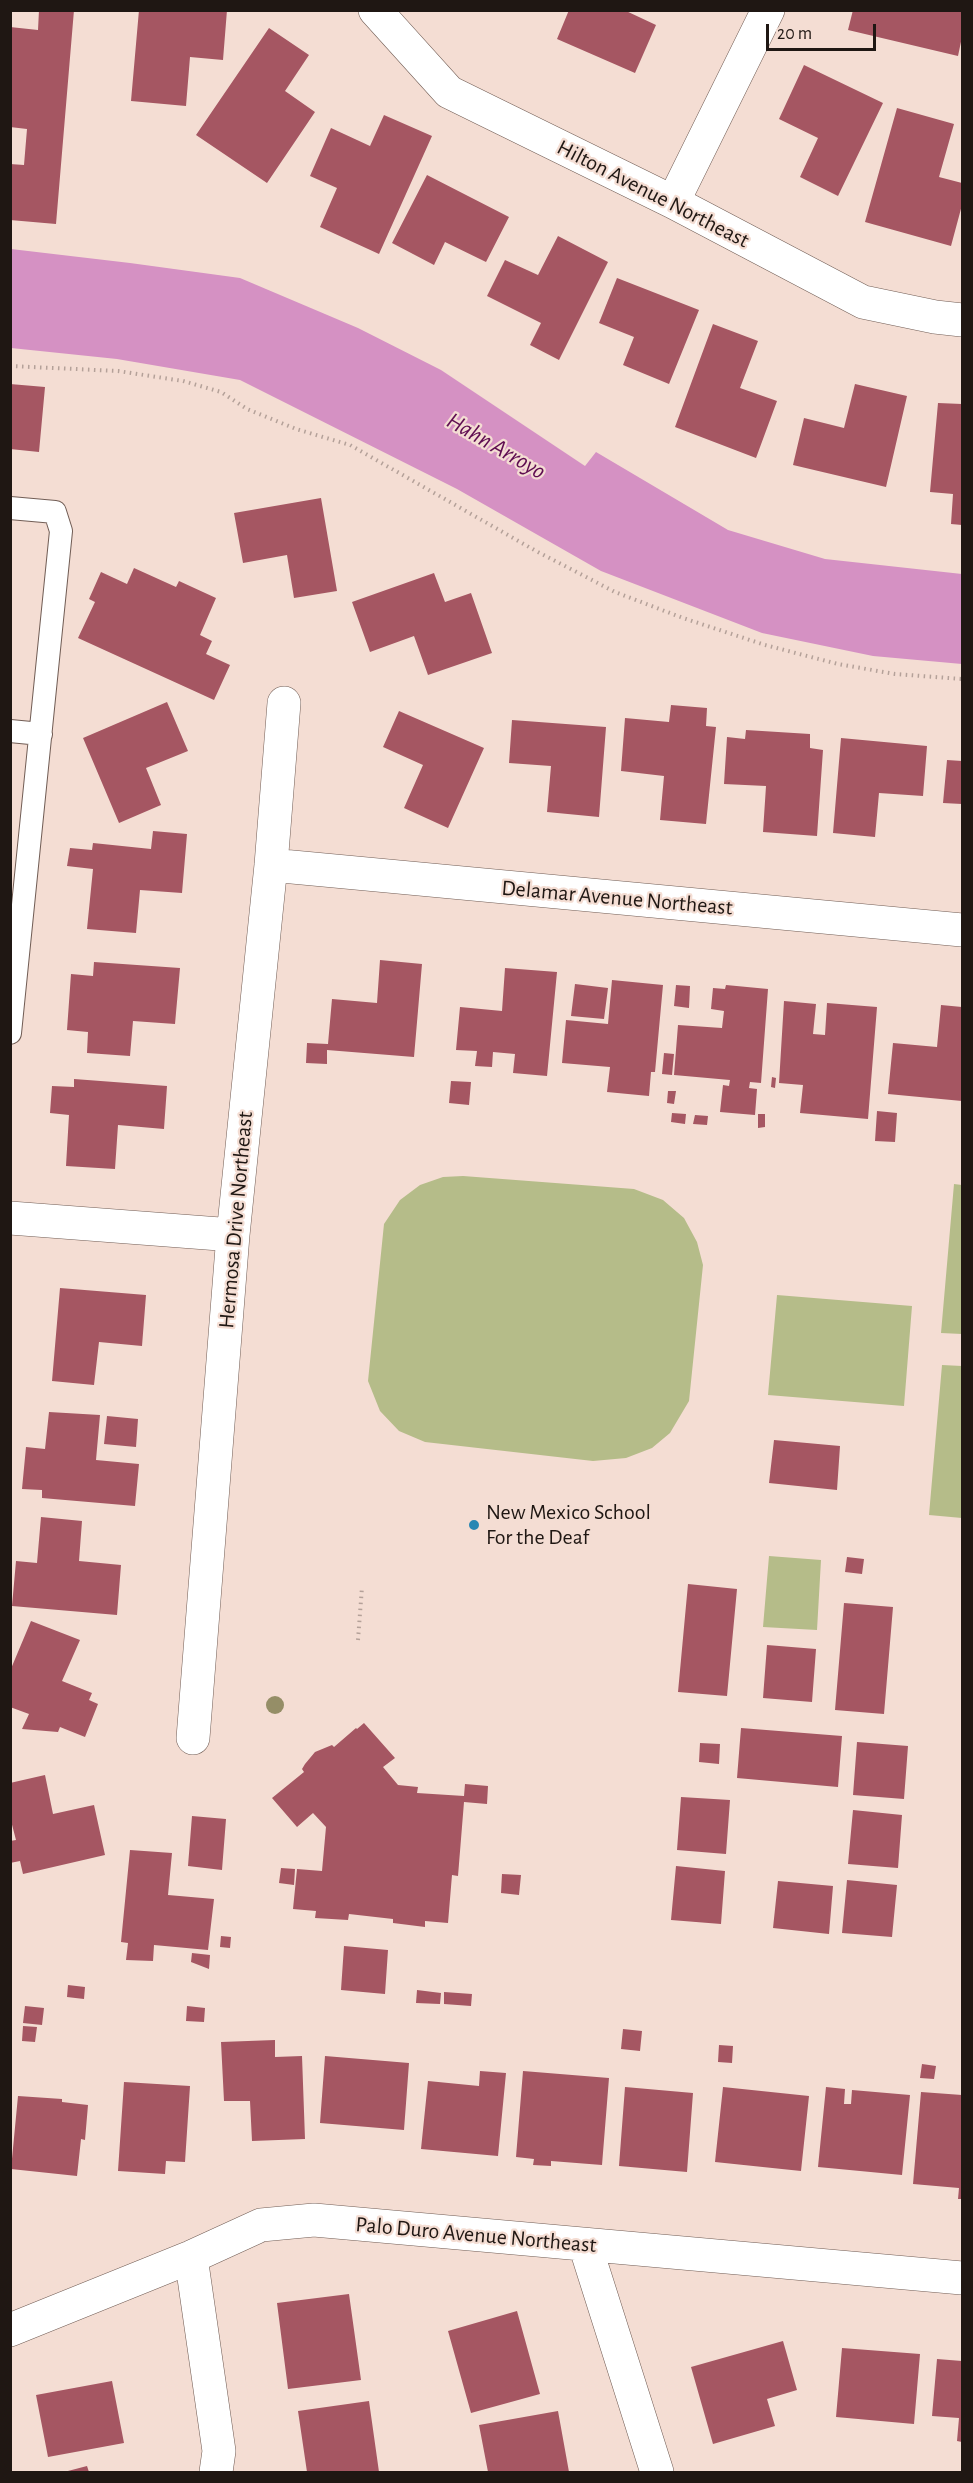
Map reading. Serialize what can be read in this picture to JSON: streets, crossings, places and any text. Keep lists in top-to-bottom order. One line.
{"streets":{"street":["Hilton Avenue Northeast","Delamar Avenue Northeast","Hermosa Drive Northeast","Palo Duro Avenue Northeast"]},"crossings":[["Delamar Avenue Northeast","Hermosa Drive Northeast"]],"water":["Hahn Arroyo"],"places":["New Mexico School For the Deaf"],"scale_bar":"20 m"}
